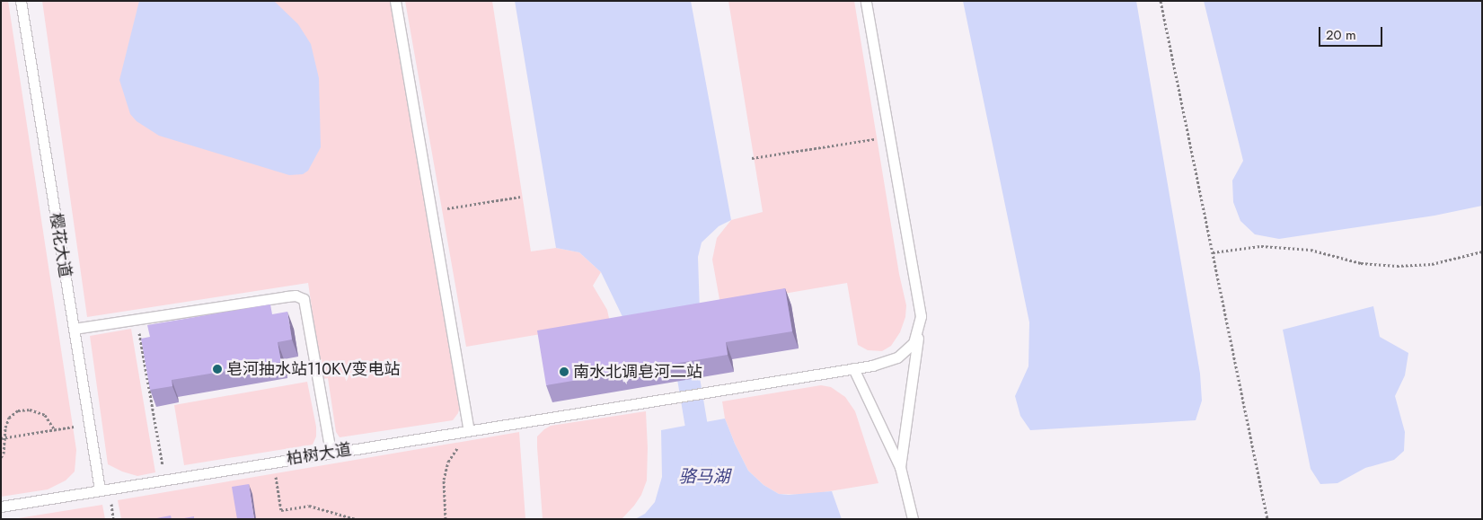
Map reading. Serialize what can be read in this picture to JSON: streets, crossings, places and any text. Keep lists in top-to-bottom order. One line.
{"streets":{"lane":["樱花大道","柏树大道"]},"crossings":[["樱花大道","柏树大道"]],"water":["骆马湖"],"places":["皂河抽水站110KV变电站","南水北调皂河二站"],"scale_bar":"20 m"}
